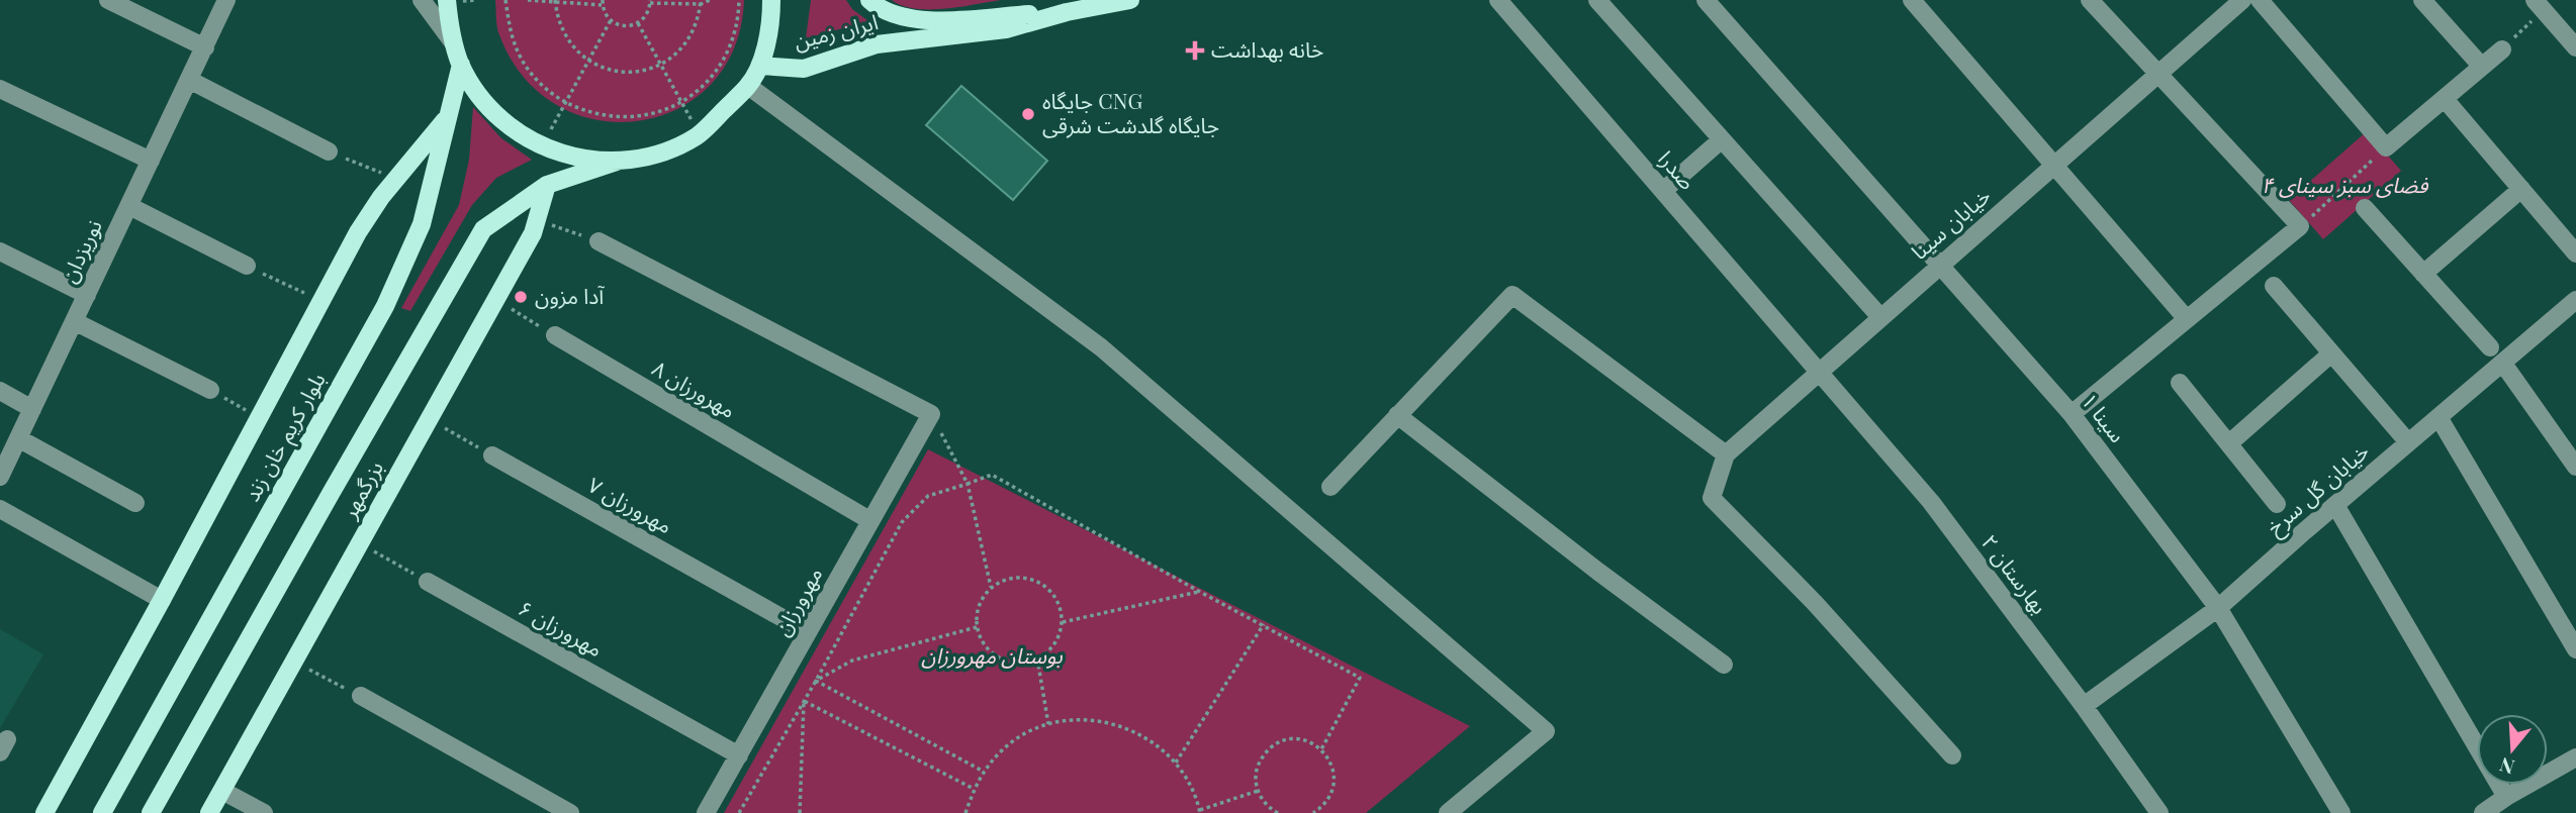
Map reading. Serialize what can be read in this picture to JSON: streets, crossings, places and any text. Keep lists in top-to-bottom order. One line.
{"streets":{"main road":["ایران زمین","بلوار کریم خان زند","بزرگمهر"],"street":["صدرا","خیابان سینا","نوریزدان","مهرورزان ۸","سینا ۱","خیابان گل سرخ","مهرورزان ۷","بهارستان ۲","مهرورزان","مهرورزان ۶"]},"crossings":[["صدرا","خیابان سینا"],["صدرا","بهارستان ۲"],["خیابان سینا","سینا ۱"],["خیابان سینا","بهارستان ۲"],["مهرورزان ۸","مهرورزان"],["سینا ۱","خیابان گل سرخ"],["خیابان گل سرخ","بهارستان ۲"],["مهرورزان ۷","مهرورزان"],["مهرورزان","مهرورزان ۶"]],"parks":["فضای سبز سینای ۴","بوستان مهرورزان"],"places":{"health":["خانه بهداشت"],"other":["جایگاه CNG جایگاه گلدشت شرقی","آدا مزون"]},"north":"bottom"}
